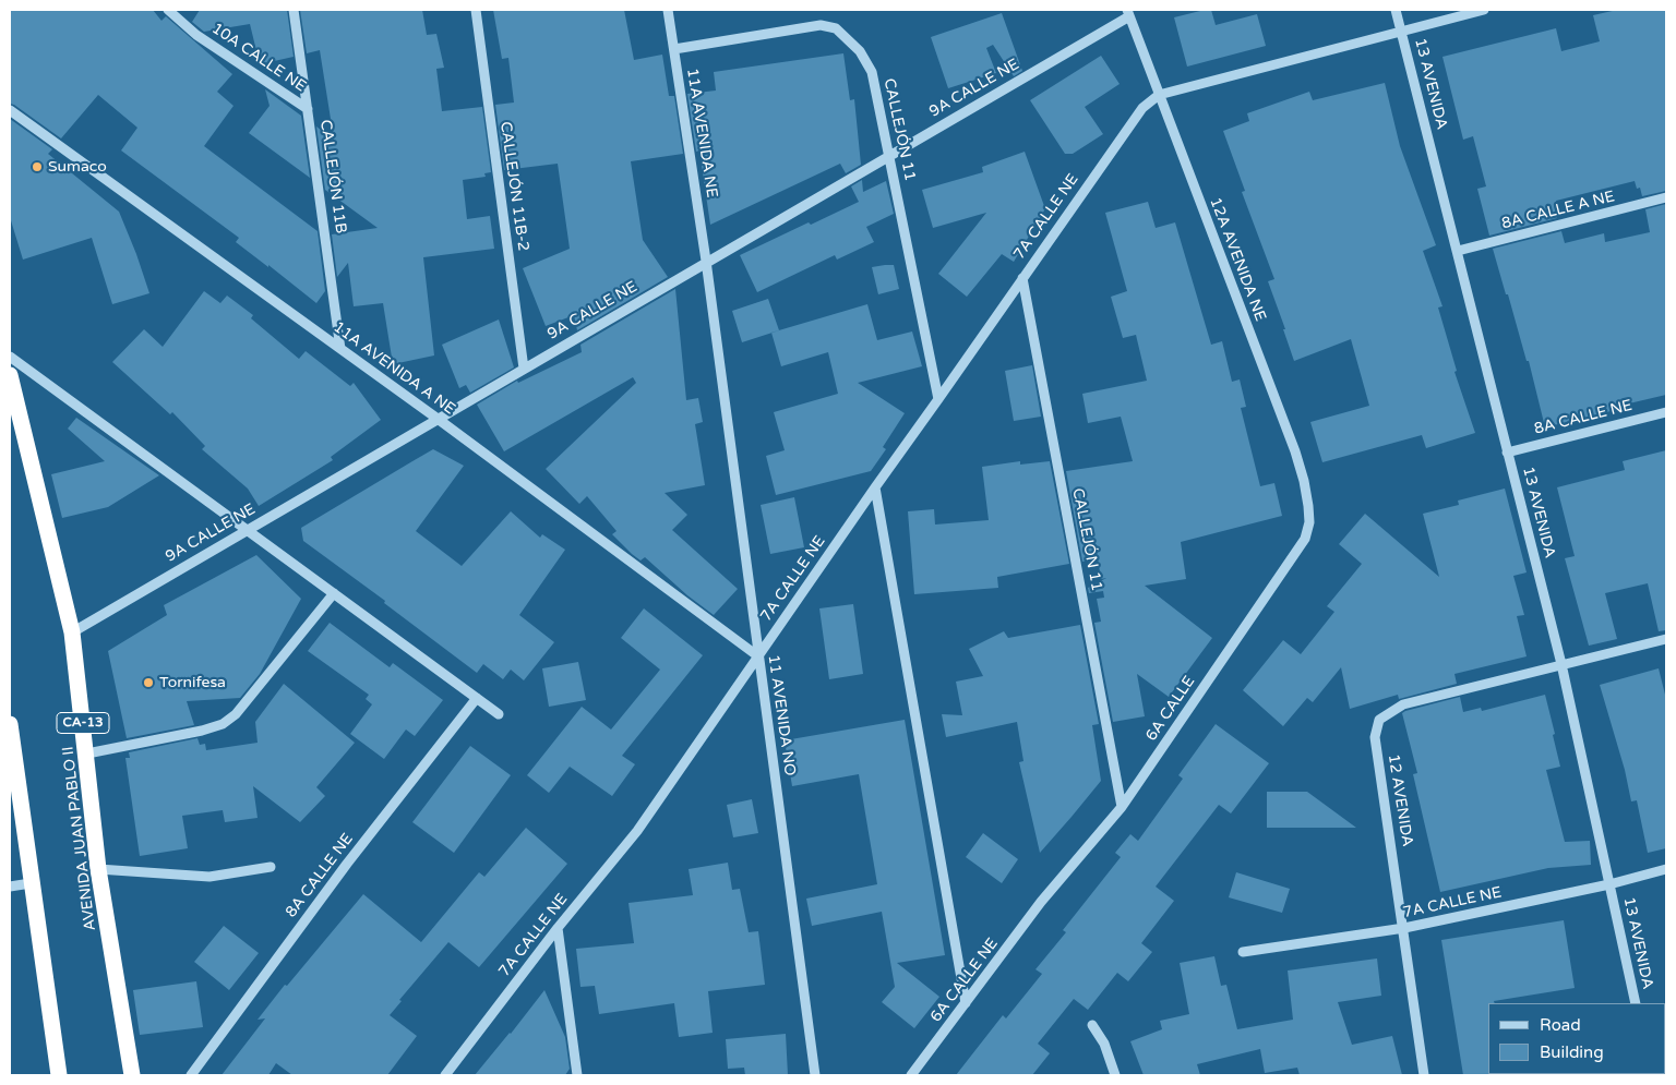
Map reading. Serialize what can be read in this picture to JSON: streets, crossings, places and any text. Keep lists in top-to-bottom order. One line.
{"streets":{"highway":["CA-13","AVENIDA JUAN PABLO II"],"street":["10A CALLE NE","13 AVENIDA","9A CALLE NE","CALLEJÓN 11","11A AVENIDA NE","CALLEJÓN 11B","CALLEJÓN 11B-2","8A CALLE A NE","7A CALLE NE","12A AVENIDA NE","11A AVENIDA A NE","8A CALLE NE","6A CALLE","11 AVENIDA NO","12 AVENIDA","6A CALLE NE"]},"crossings":[["10A CALLE NE","CALLEJÓN 11B"],["13 AVENIDA","8A CALLE A NE"],["13 AVENIDA","7A CALLE NE"],["13 AVENIDA","8A CALLE NE"],["13 AVENIDA","12 AVENIDA"],["9A CALLE NE","CALLEJÓN 11"],["9A CALLE NE","11A AVENIDA NE"],["9A CALLE NE","CALLEJÓN 11B-2"],["9A CALLE NE","12A AVENIDA NE"],["9A CALLE NE","11A AVENIDA A NE"],["9A CALLE NE","11 AVENIDA NO"],["9A CALLE NE","AVENIDA JUAN PABLO II"],["CALLEJÓN 11","11A AVENIDA NE"],["CALLEJÓN 11","7A CALLE NE"],["CALLEJÓN 11","6A CALLE"],["11A AVENIDA NE","11 AVENIDA NO"],["CALLEJÓN 11B","11A AVENIDA A NE"],["7A CALLE NE","12A AVENIDA NE"],["7A CALLE NE","11A AVENIDA A NE"],["7A CALLE NE","11 AVENIDA NO"],["7A CALLE NE","12 AVENIDA"],["12A AVENIDA NE","6A CALLE"],["11A AVENIDA A NE","11 AVENIDA NO"],["6A CALLE","6A CALLE NE"]],"places":["Sumaco","Tornifesa"],"legend":["Road","Building"]}
